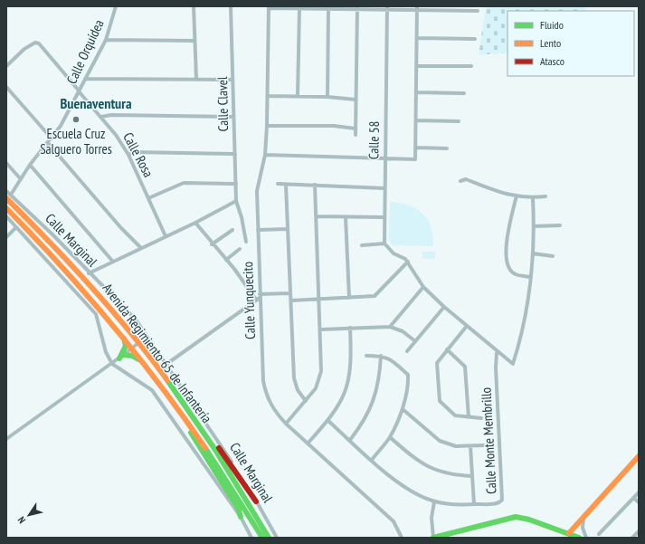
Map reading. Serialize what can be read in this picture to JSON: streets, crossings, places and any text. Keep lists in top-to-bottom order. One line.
{"streets":{"main road":["Avenida Regimiento 65 de Infantería"],"street":["Calle Orquídea","Calle Clavel","Calle 58","Calle Rosa","Calle Marginal","Calle Yunquecito","Calle Monte Membrillo"]},"crossings":[["Calle Orquídea","Calle Rosa"],["Calle Orquídea","Calle Marginal"],["Calle Orquídea","Avenida Regimiento 65 de Infantería"],["Calle Marginal","Avenida Regimiento 65 de Infantería"]],"districts":["Buenaventura"],"places":["Escuela Cruz Salguero Torres"],"legend":["Fluido","Lento","Atasco"],"north":"bottom left"}
